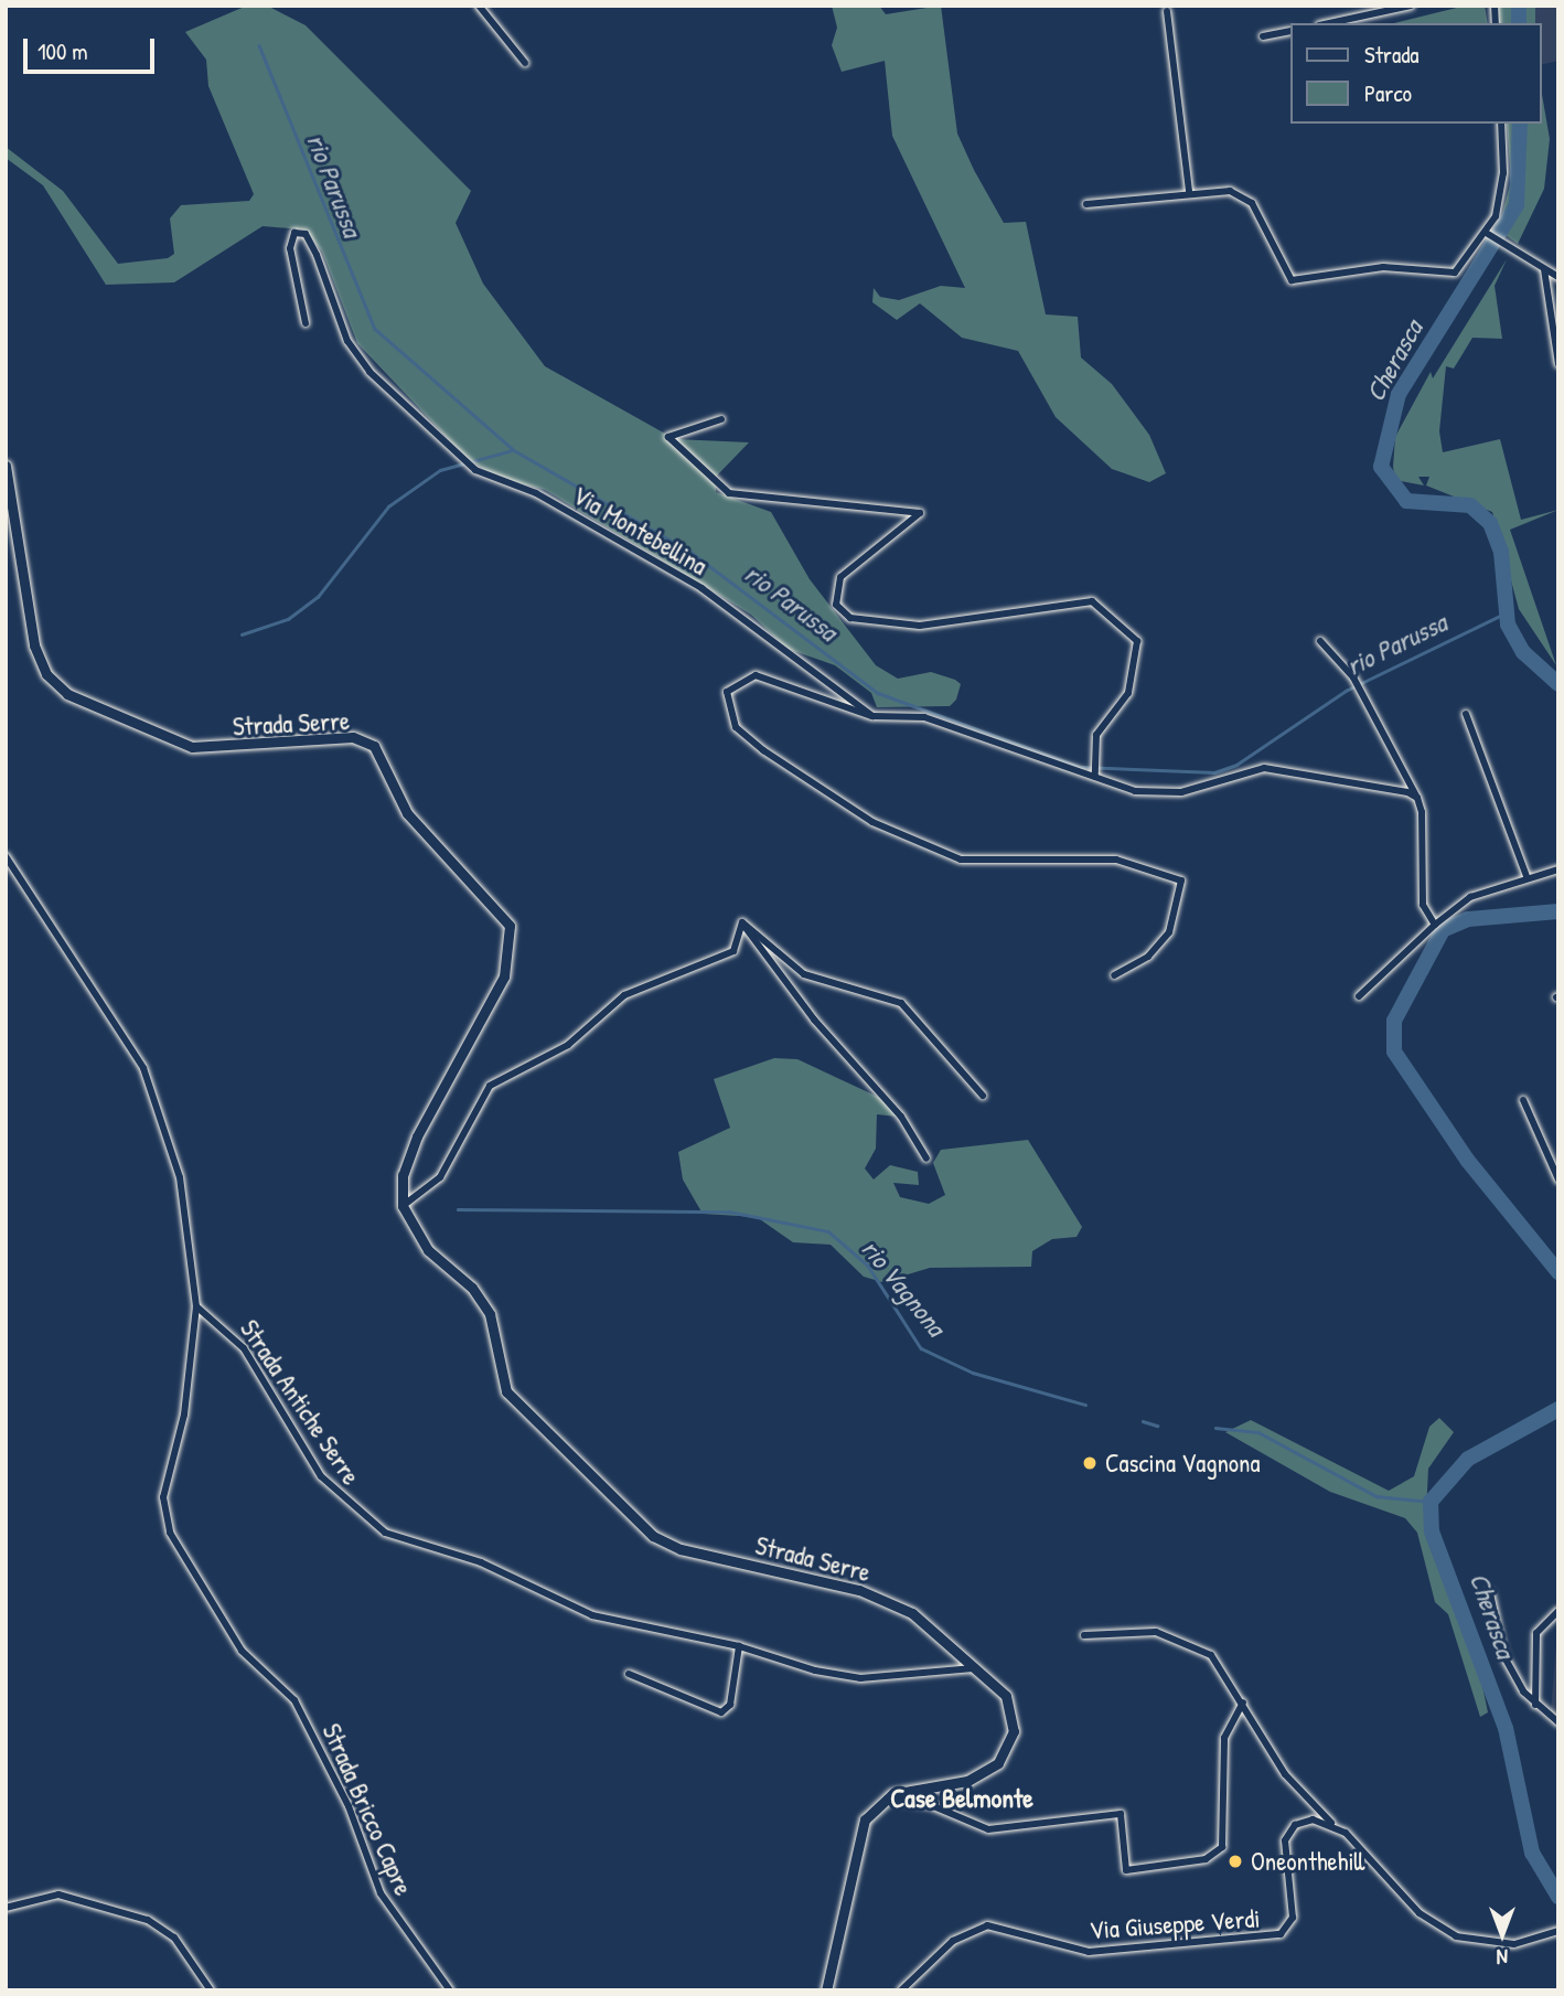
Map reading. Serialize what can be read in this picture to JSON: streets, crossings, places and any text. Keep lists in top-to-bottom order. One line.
{"streets":{"main road":["Strada Serre"],"street":["Via Montebellina","Strada Antiche Serre","Strada Bricco Capre","Via Giuseppe Verdi"]},"crossings":[["Strada Serre","Strada Antiche Serre"],["Strada Antiche Serre","Strada Bricco Capre"]],"districts":["Case Belmonte"],"water":["rio Parussa","Cherasca","rio Vagnona"],"places":["Cascina Vagnona","Oneonthehill"],"legend":["Strada","Parco"],"scale_bar":"100 m","north":"bottom"}
